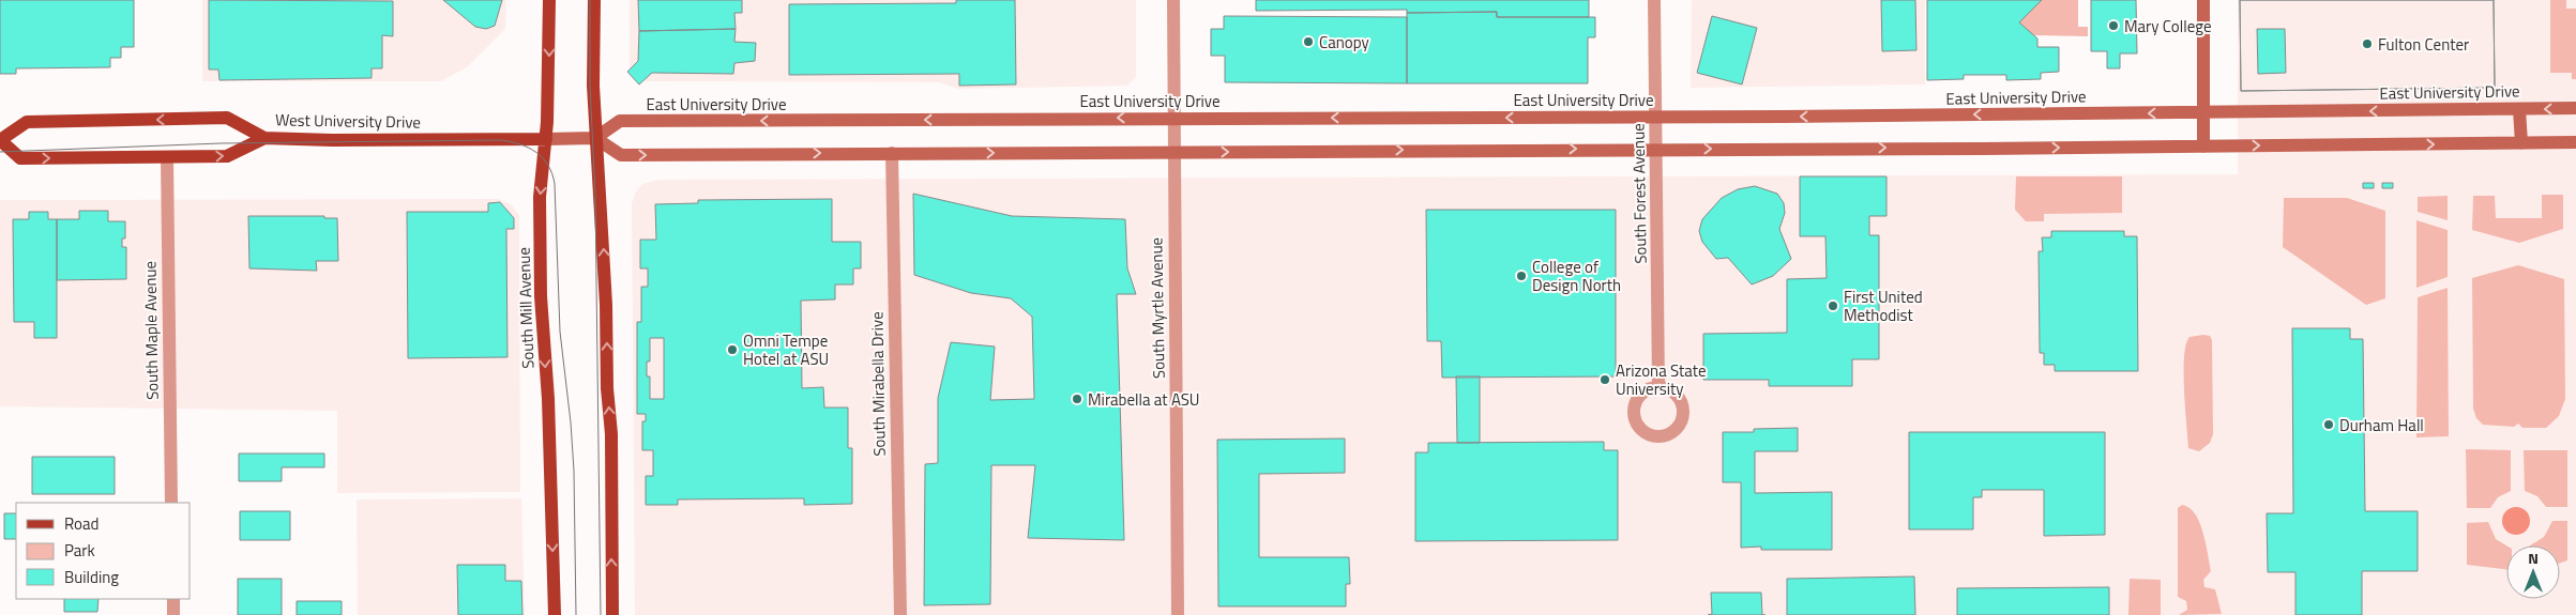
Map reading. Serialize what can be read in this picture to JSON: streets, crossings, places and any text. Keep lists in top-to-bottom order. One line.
{"streets":{"main road":["East University Drive","West University Drive","South Mill Avenue"],"street":["South Forest Avenue","South Myrtle Avenue","South Maple Avenue","South Mirabella Drive"]},"crossings":[["East University Drive","South Forest Avenue"],["East University Drive","South Myrtle Avenue"],["West University Drive","South Mill Avenue"]],"places":["Mary College","Canopy","Fulton Center","College of Design North","First United Methodist","Omni Tempe Hotel at ASU","Arizona State University","Mirabella at ASU","Durham Hall"],"legend":["Road","Park","Building"],"north":"top"}
